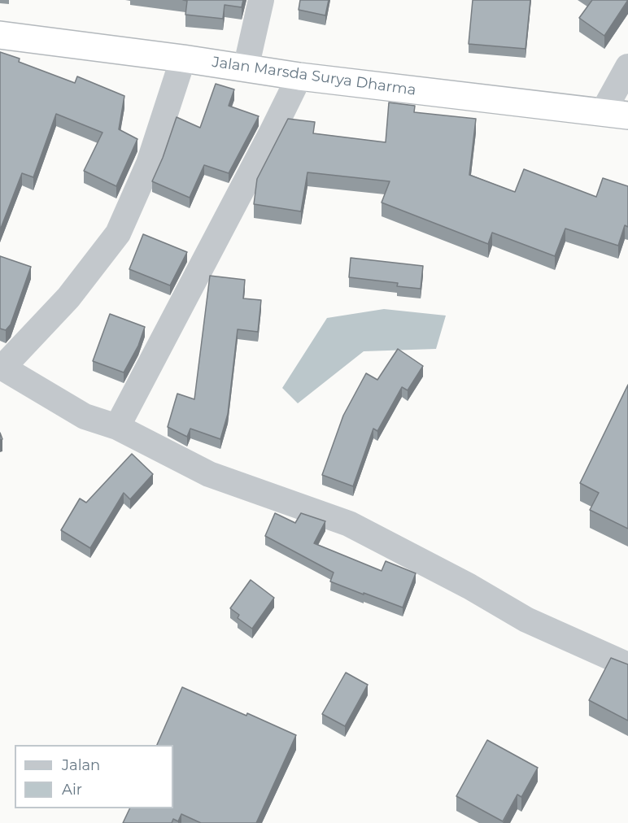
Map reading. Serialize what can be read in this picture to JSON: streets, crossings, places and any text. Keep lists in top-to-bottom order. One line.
{"streets":{"highway":["Jalan Marsda Surya Dharma"]},"legend":["Jalan","Air"]}
